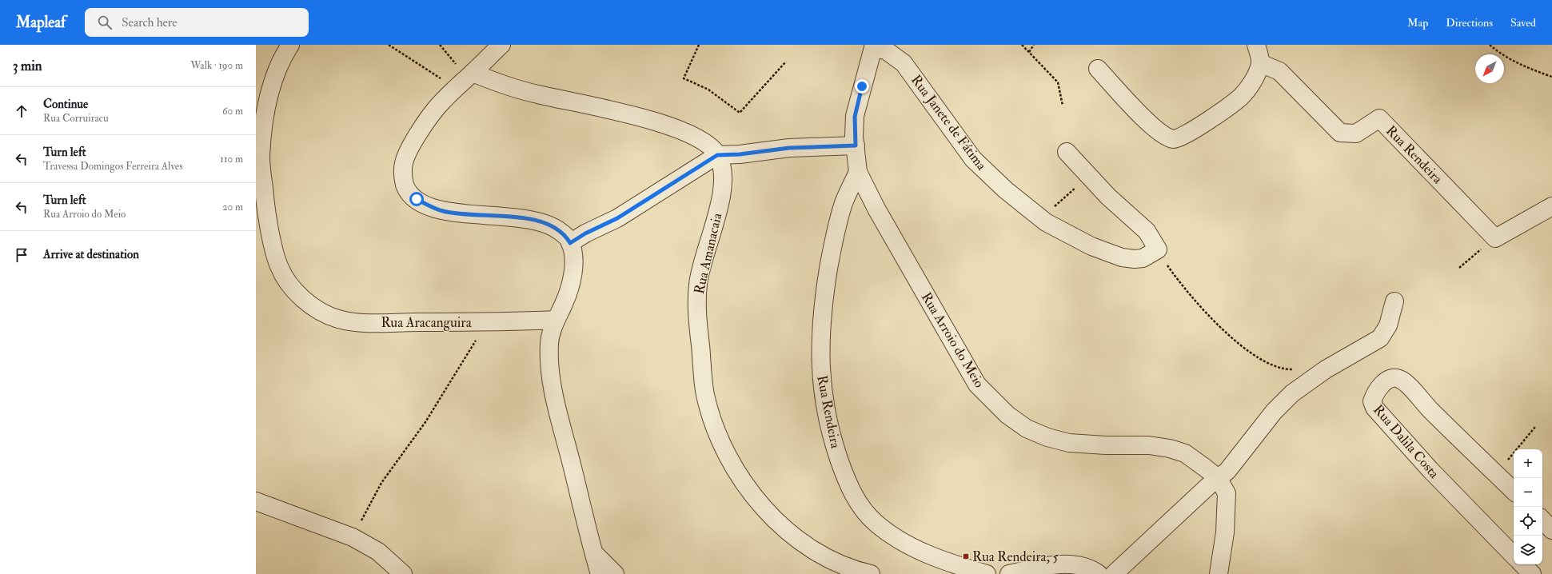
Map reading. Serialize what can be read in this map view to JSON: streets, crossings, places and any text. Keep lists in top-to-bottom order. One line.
{"streets":{"street":["Rua Janete de Fátima","Rua Rendeira","Rua Amanacaia","Rua Aracanguira","Rua Arroio do Meio","Rua Dalila Costa"]},"crossings":[["Rua Janete de Fátima","Rua Arroio do Meio"],["Rua Rendeira","Rua Arroio do Meio"]],"places":{"transit":["Rua Rendeira, 5"]},"north":"bottom left","page":{"header":"Mapleaf","search":"Search here","nav":["Map","Directions","Saved"],"heading":["3 min","Walk · 190 m"],"list":[["Continue","Rua Corruiracu","60 m"],["Turn left","Travessa Domingos Ferreira Alves","110 m"],["Turn left","Rua Arroio do Meio","20 m"],"Arrive at destination"],"map_buttons":["+","−"]}}
